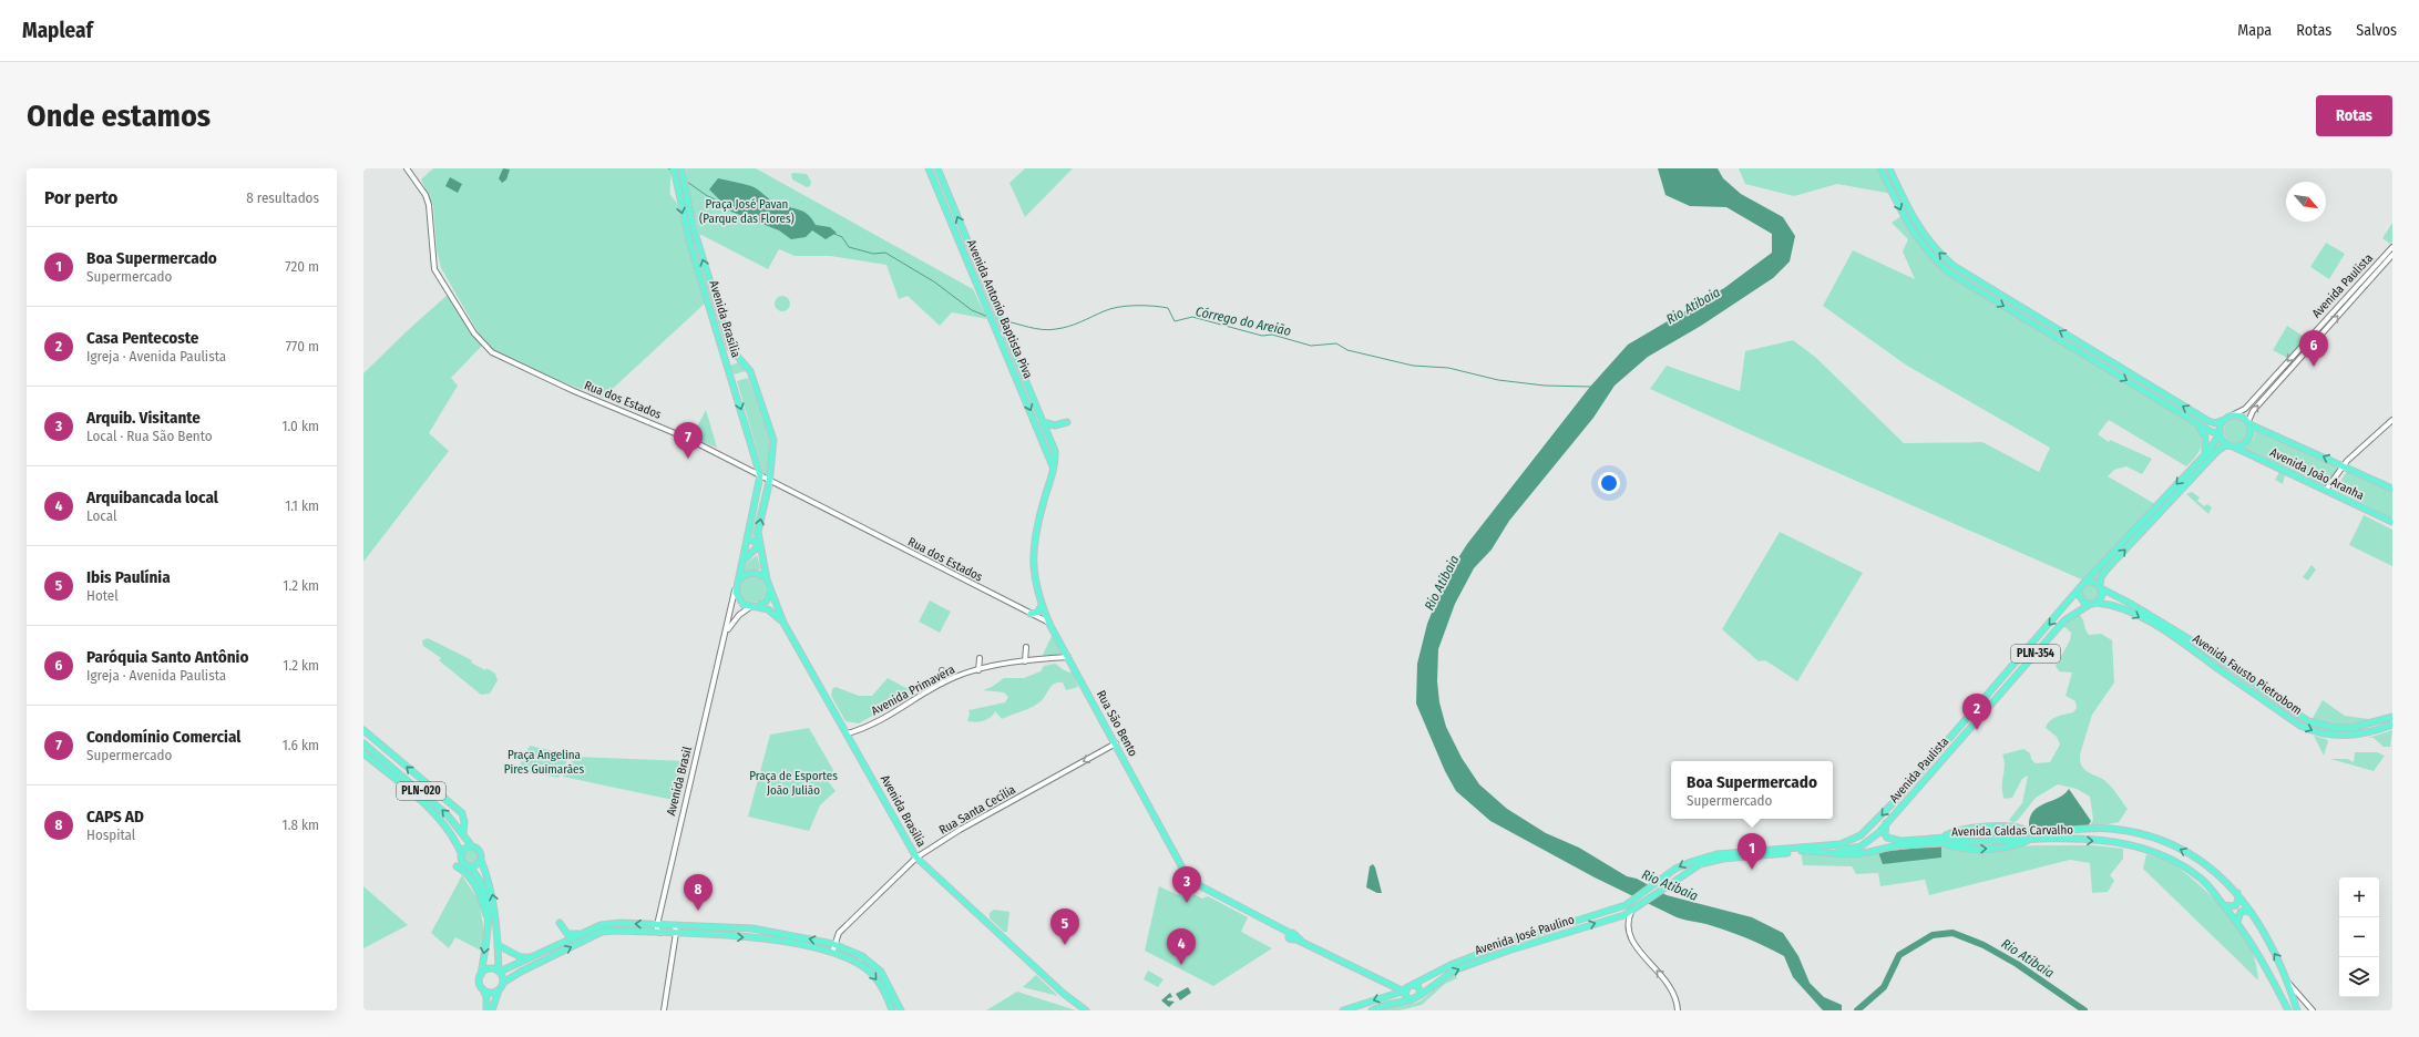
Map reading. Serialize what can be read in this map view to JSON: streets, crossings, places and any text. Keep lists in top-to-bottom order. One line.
{"streets":{"main road":["Avenida Paulista","Avenida Antonio Baptista Piva","Avenida Brasília","Avenida João Aranha","PLN-354","Avenida Fausto Pietrobom","Rua São Bento","Avenida Brasil","PLN-020","Avenida Caldas Carvalho","Avenida José Paulino"],"street":["Rua dos Estados","Avenida Primavera","Rua Santa Cecília"]},"crossings":[["Avenida Paulista","Avenida João Aranha"],["Avenida Paulista","PLN-354"],["Avenida Paulista","Avenida Fausto Pietrobom"],["Avenida Paulista","Avenida Caldas Carvalho"],["Avenida Paulista","Avenida José Paulino"],["Avenida Antonio Baptista Piva","Rua São Bento"],["Avenida Brasília","Rua dos Estados"],["Avenida Brasília","Avenida Primavera"],["Avenida Brasília","Avenida Brasil"],["Avenida Brasília","Rua Santa Cecília"],["Rua dos Estados","Rua São Bento"],["Rua dos Estados","Avenida Brasil"],["Avenida João Aranha","PLN-354"],["PLN-354","Avenida Fausto Pietrobom"],["Avenida Primavera","Rua São Bento"],["Rua São Bento","Rua Santa Cecília"],["Avenida Caldas Carvalho","Avenida José Paulino"]],"one_way":["Rua Santa Cecília"],"water":["Rio Atibaia","Córrego do Areião"],"parks":["Praça José Pavan (Parque das Flores)","Praça Angelina Pires Guimarães","Praça de Esportes João Julião"],"north":"bottom right","page":{"header":"Mapleaf","nav":["Mapa","Rotas","Salvos"],"buttons":"Rotas","title":"Onde estamos","heading":["Por perto","8 resultados"],"list":[{"mark":"1","name":"Boa Supermercado","note":"Supermercado","value":"720 m"},{"mark":"2","name":"Casa Pentecoste","note":"Igreja · Avenida Paulista","value":"770 m"},{"mark":"3","name":"Arquib. Visitante","note":"Local · Rua São Bento","value":"1.0 km"},{"mark":"4","name":"Arquibancada local","note":"Local","value":"1.1 km"},{"mark":"5","name":"Ibis Paulínia","note":"Hotel","value":"1.2 km"},{"mark":"6","name":"Paróquia Santo Antônio","note":"Igreja · Avenida Paulista","value":"1.2 km"},{"mark":"7","name":"Condomínio Comercial","note":"Supermercado","value":"1.6 km"},{"mark":"8","name":"CAPS AD","note":"Hospital","value":"1.8 km"}],"pins":["6","7","2","1","3","8","5","4"],"popup":["Boa Supermercado","Supermercado"],"map_buttons":["+","−"]}}
